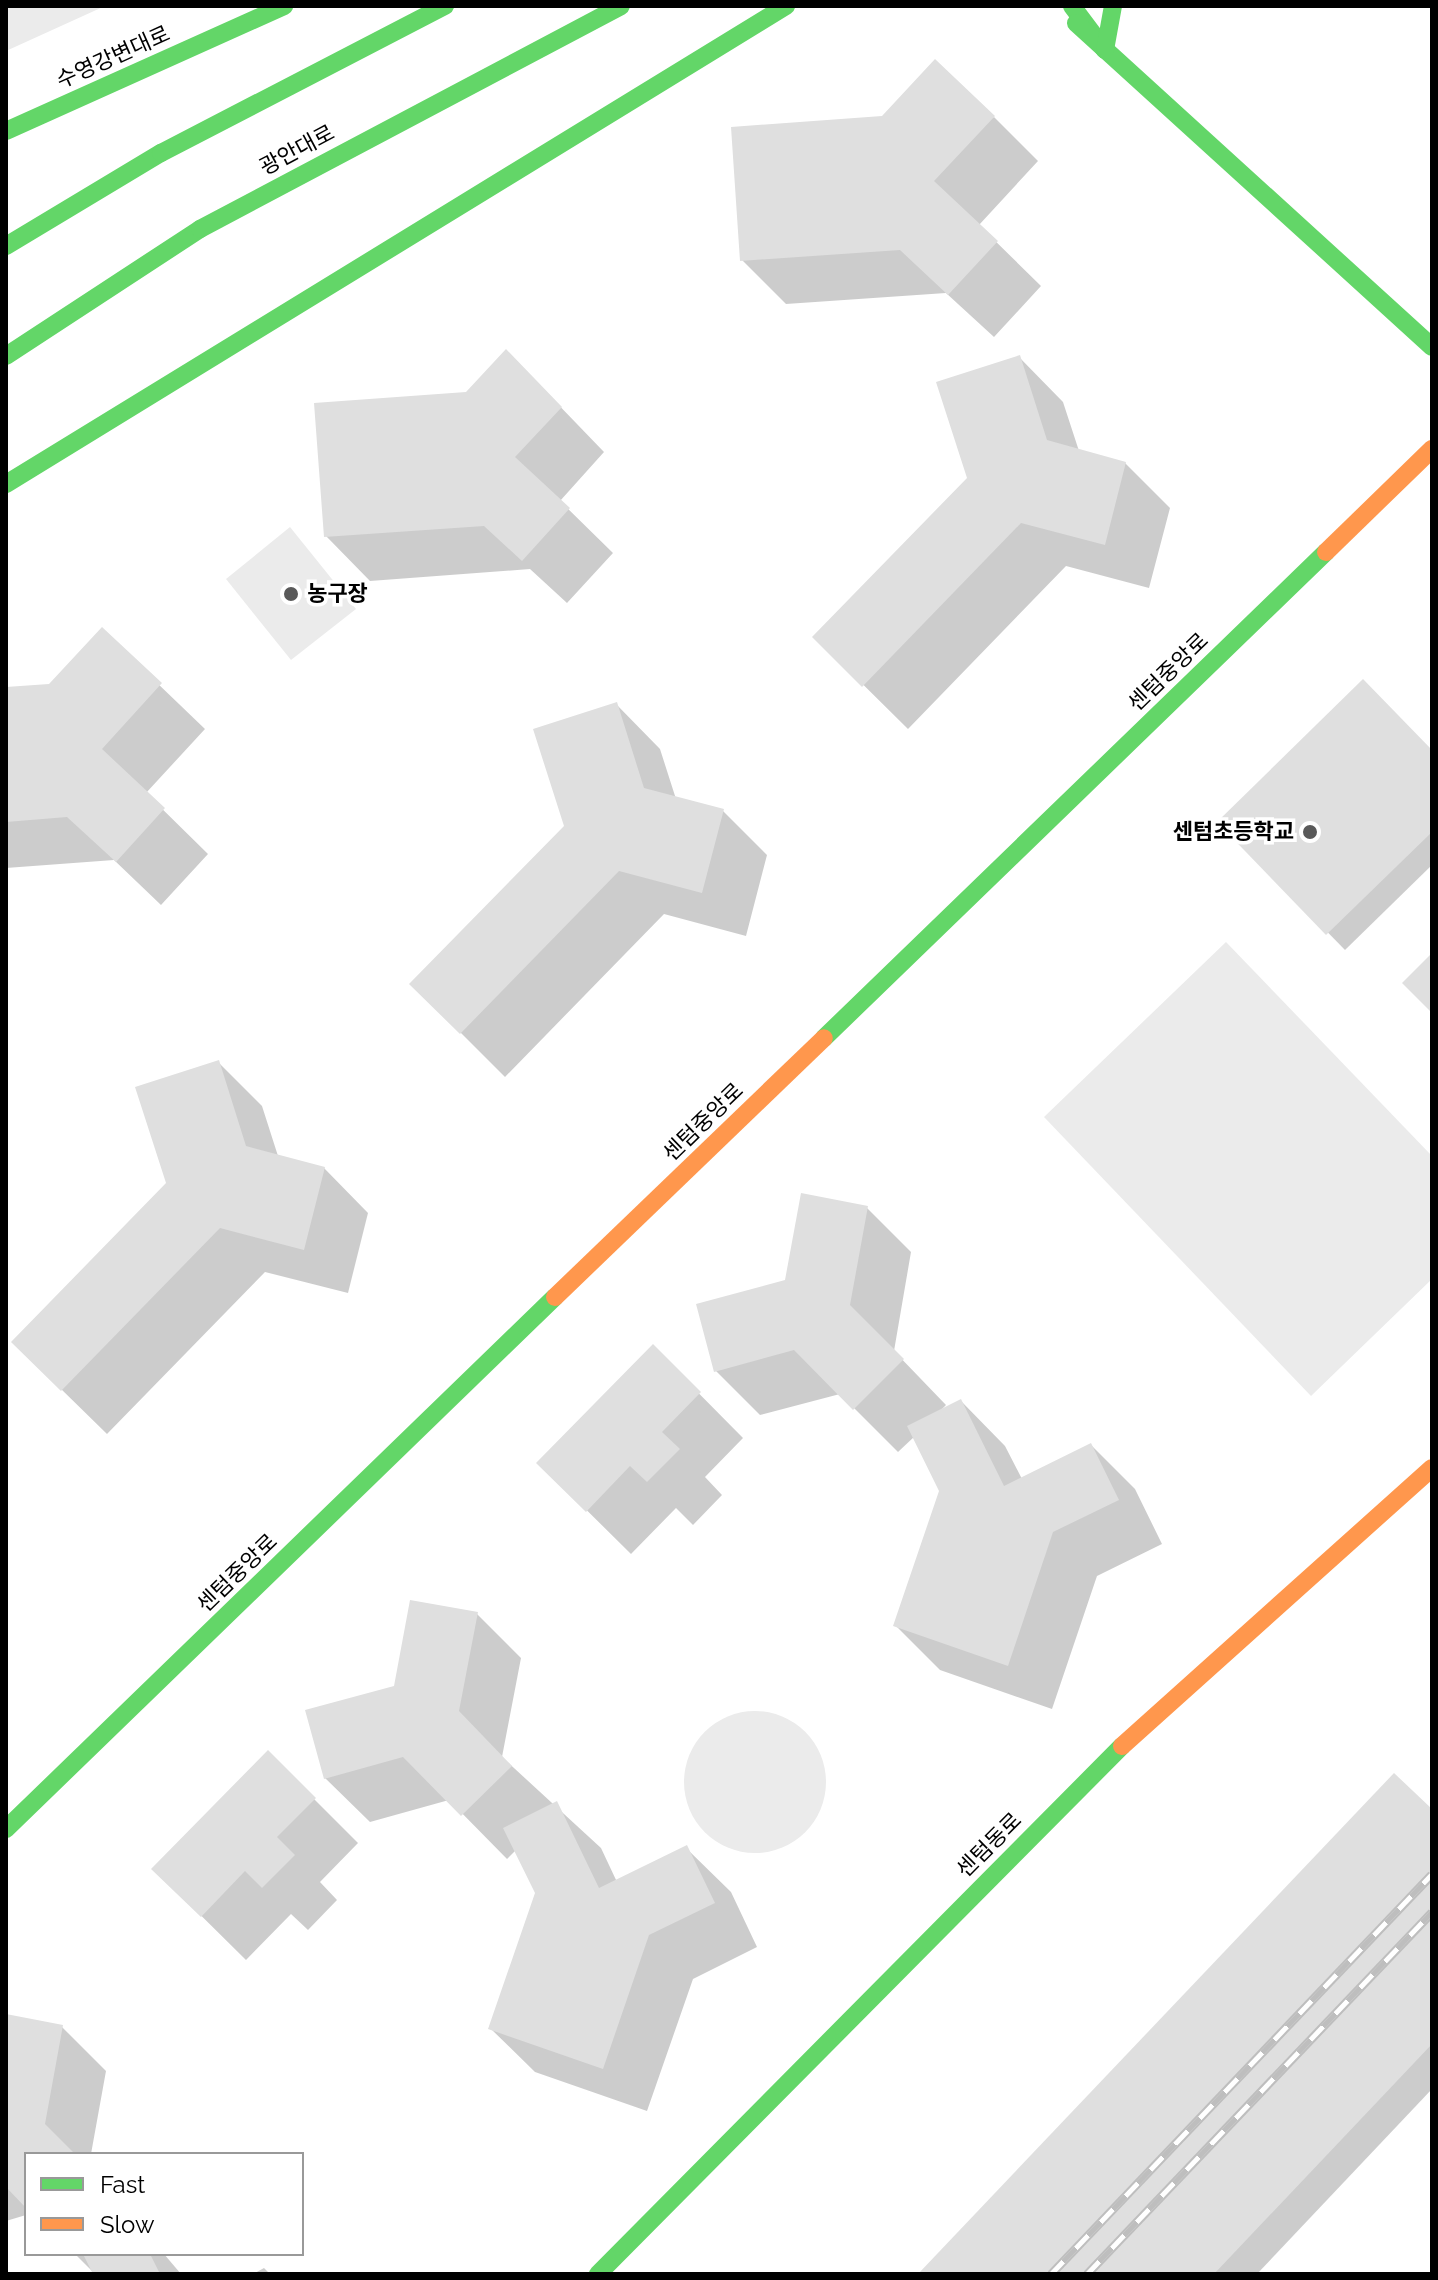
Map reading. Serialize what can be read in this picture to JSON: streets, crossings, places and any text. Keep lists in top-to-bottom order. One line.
{"streets":{"main road":["수영강변대로","광안대로","센텀중앙로","센텀동로"]},"places":["농구장","센텀초등학교"],"legend":["Fast","Slow"]}
